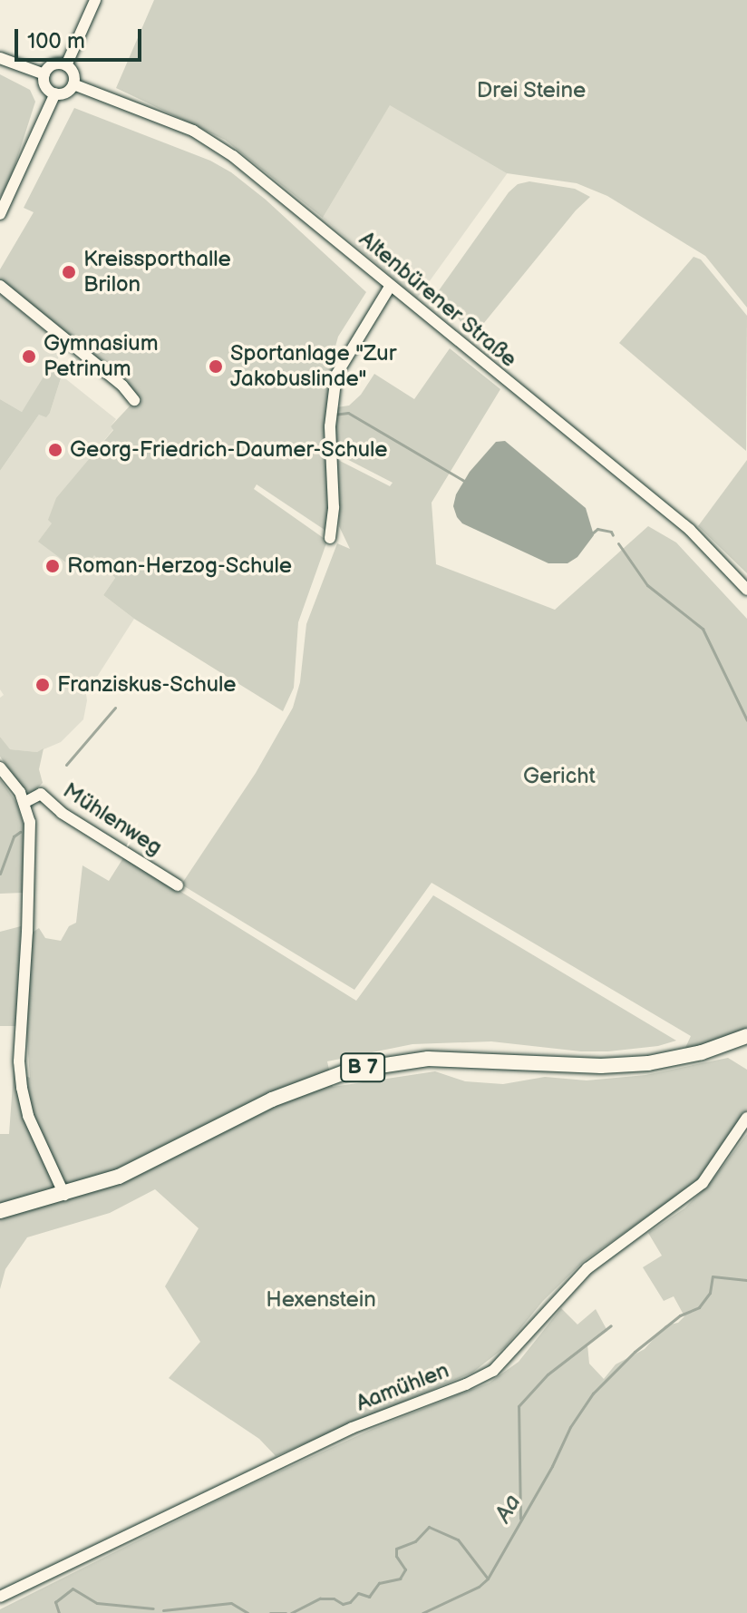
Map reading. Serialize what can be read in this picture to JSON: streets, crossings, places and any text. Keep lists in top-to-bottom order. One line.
{"streets":{"main road":["B 7"],"street":["Altenbürener Straße","Mühlenweg","Aamühlen"]},"crossings":[["Mühlenweg","B 7"]],"water":["Aa"],"parks":["Drei Steine","Gericht","Hexenstein"],"places":["Kreissporthalle Brilon","Gymnasium Petrinum","Sportanlage \"Zur Jakobuslinde\"","Georg-Friedrich-Daumer-Schule","Roman-Herzog-Schule","Franziskus-Schule"],"scale_bar":"100 m"}
